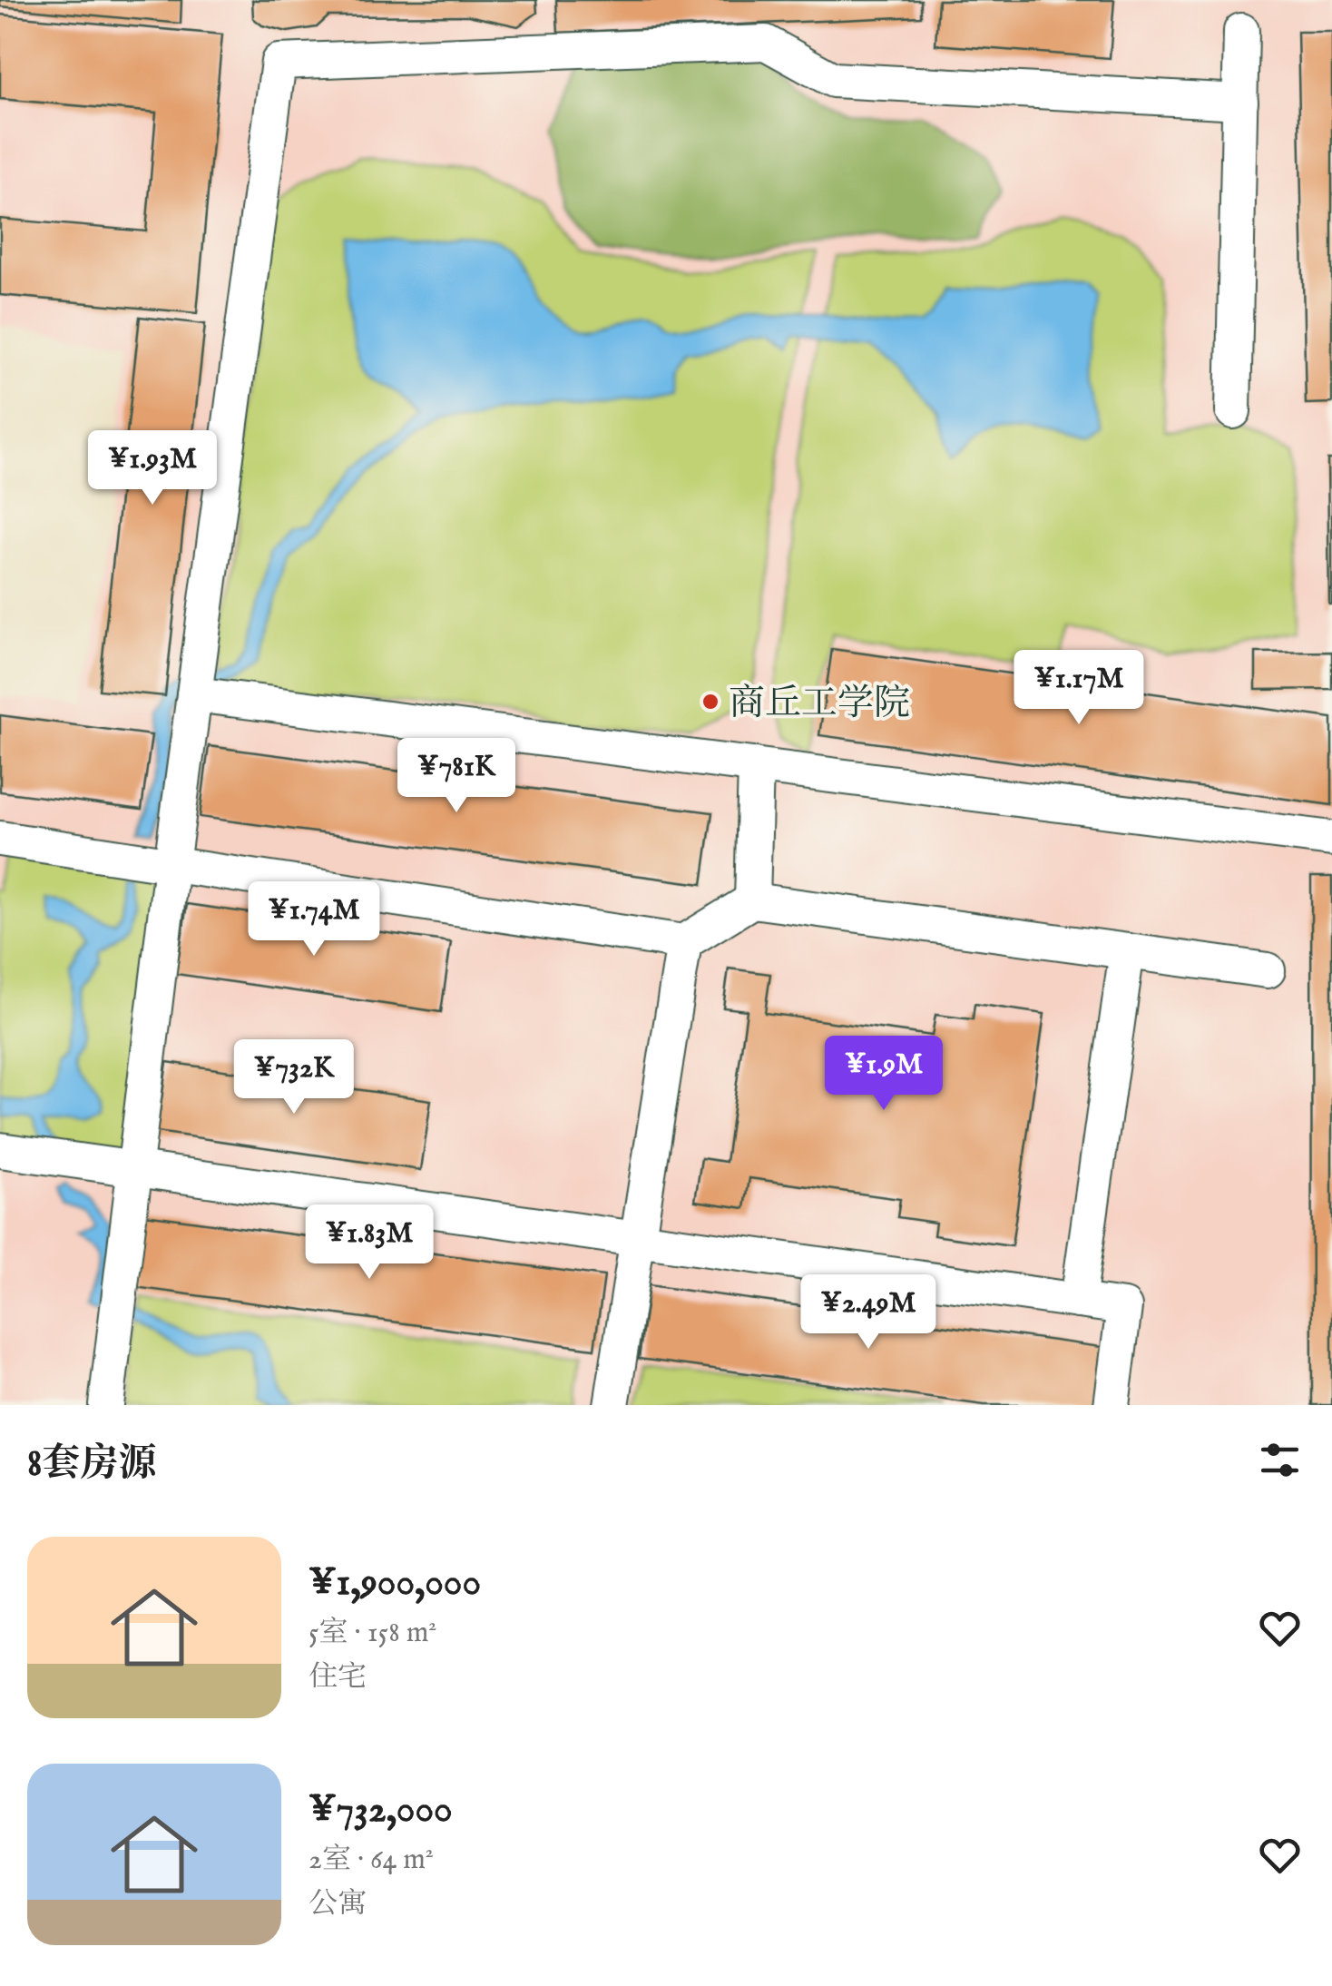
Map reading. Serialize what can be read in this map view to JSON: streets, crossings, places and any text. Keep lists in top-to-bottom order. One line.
{"places":["商丘工学院"],"page":{"price":["¥1.93M","¥1.17M","¥781K","¥1.74M","¥1.9M","¥732K","¥1.83M","¥2.49M"],"heading":"8套房源","list":[{"name":"¥1,900,000","note":"5室 · 158 m² · 住宅"},{"name":"¥732,000","note":"2室 · 64 m² · 公寓"}]}}
